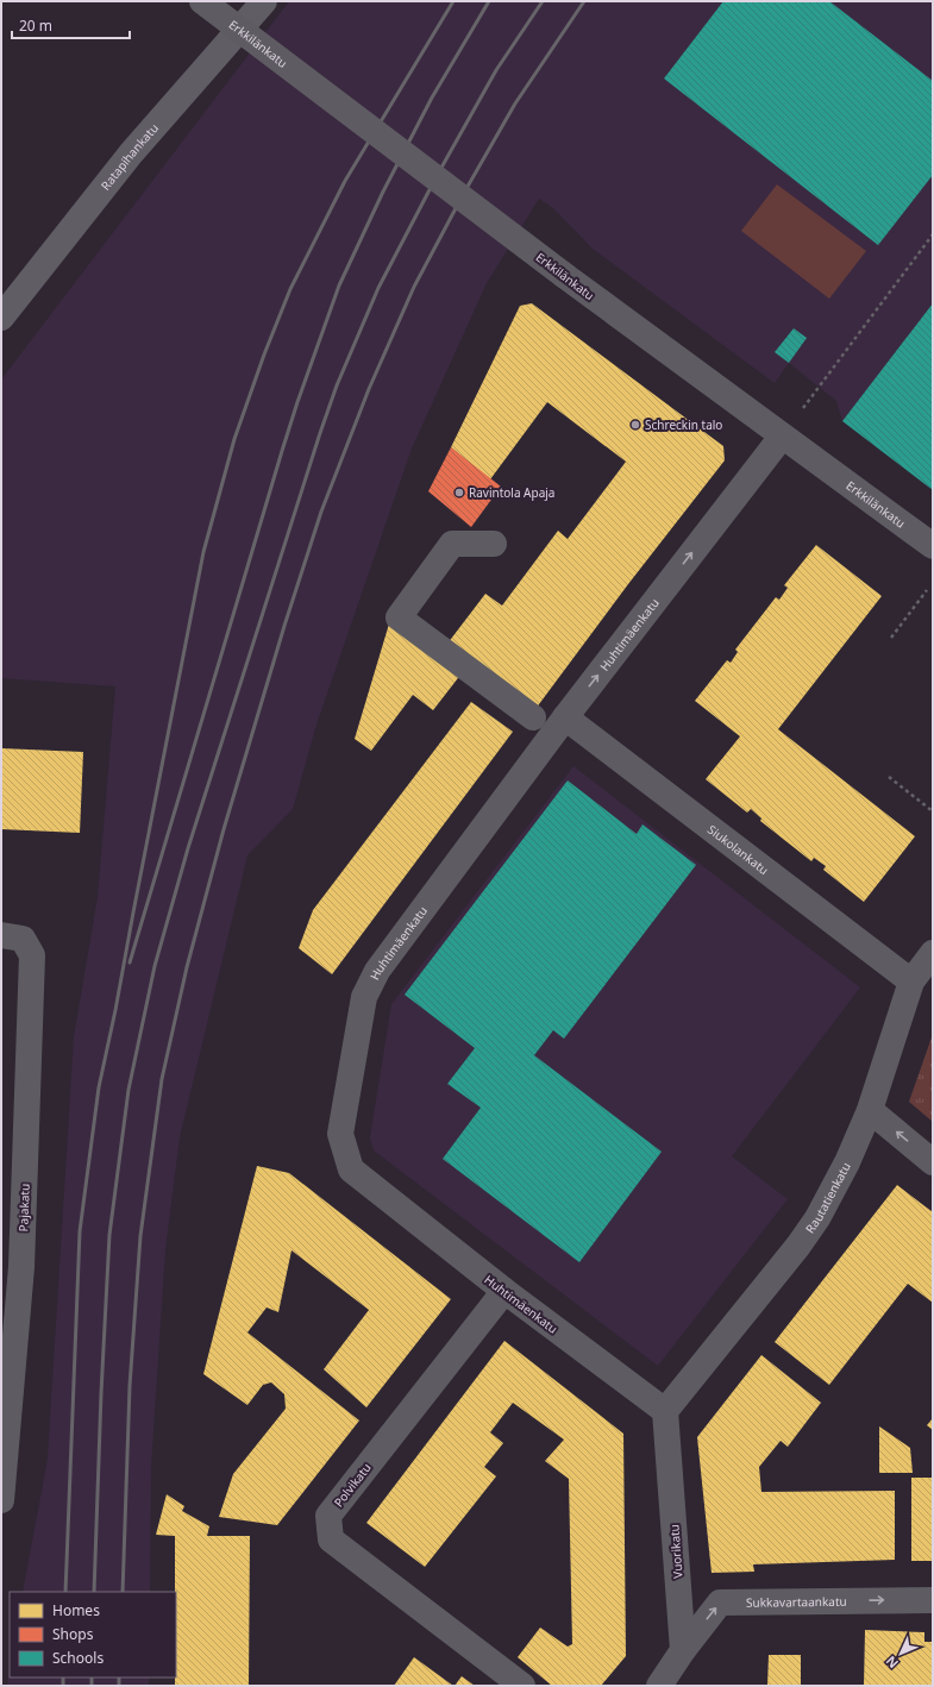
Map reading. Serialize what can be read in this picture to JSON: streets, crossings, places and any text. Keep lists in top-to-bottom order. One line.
{"streets":{"main road":["Ratapihankatu"],"street":["Erkkilänkatu","Huhtimäenkatu","Siukolankatu","Rautatienkatu","Pajakatu","Polvikatu","Vuorikatu","Sukkavartaankatu"]},"crossings":[["Erkkilänkatu","Huhtimäenkatu"],["Huhtimäenkatu","Siukolankatu"],["Huhtimäenkatu","Rautatienkatu"],["Huhtimäenkatu","Polvikatu"],["Huhtimäenkatu","Vuorikatu"],["Siukolankatu","Rautatienkatu"],["Rautatienkatu","Vuorikatu"],["Vuorikatu","Sukkavartaankatu"]],"one_way":["Sukkavartaankatu"],"places":["Schreckin talo","Ravintola Apaja"],"legend":["Homes","Shops","Schools"],"scale_bar":"20 m","north":"bottom left"}
